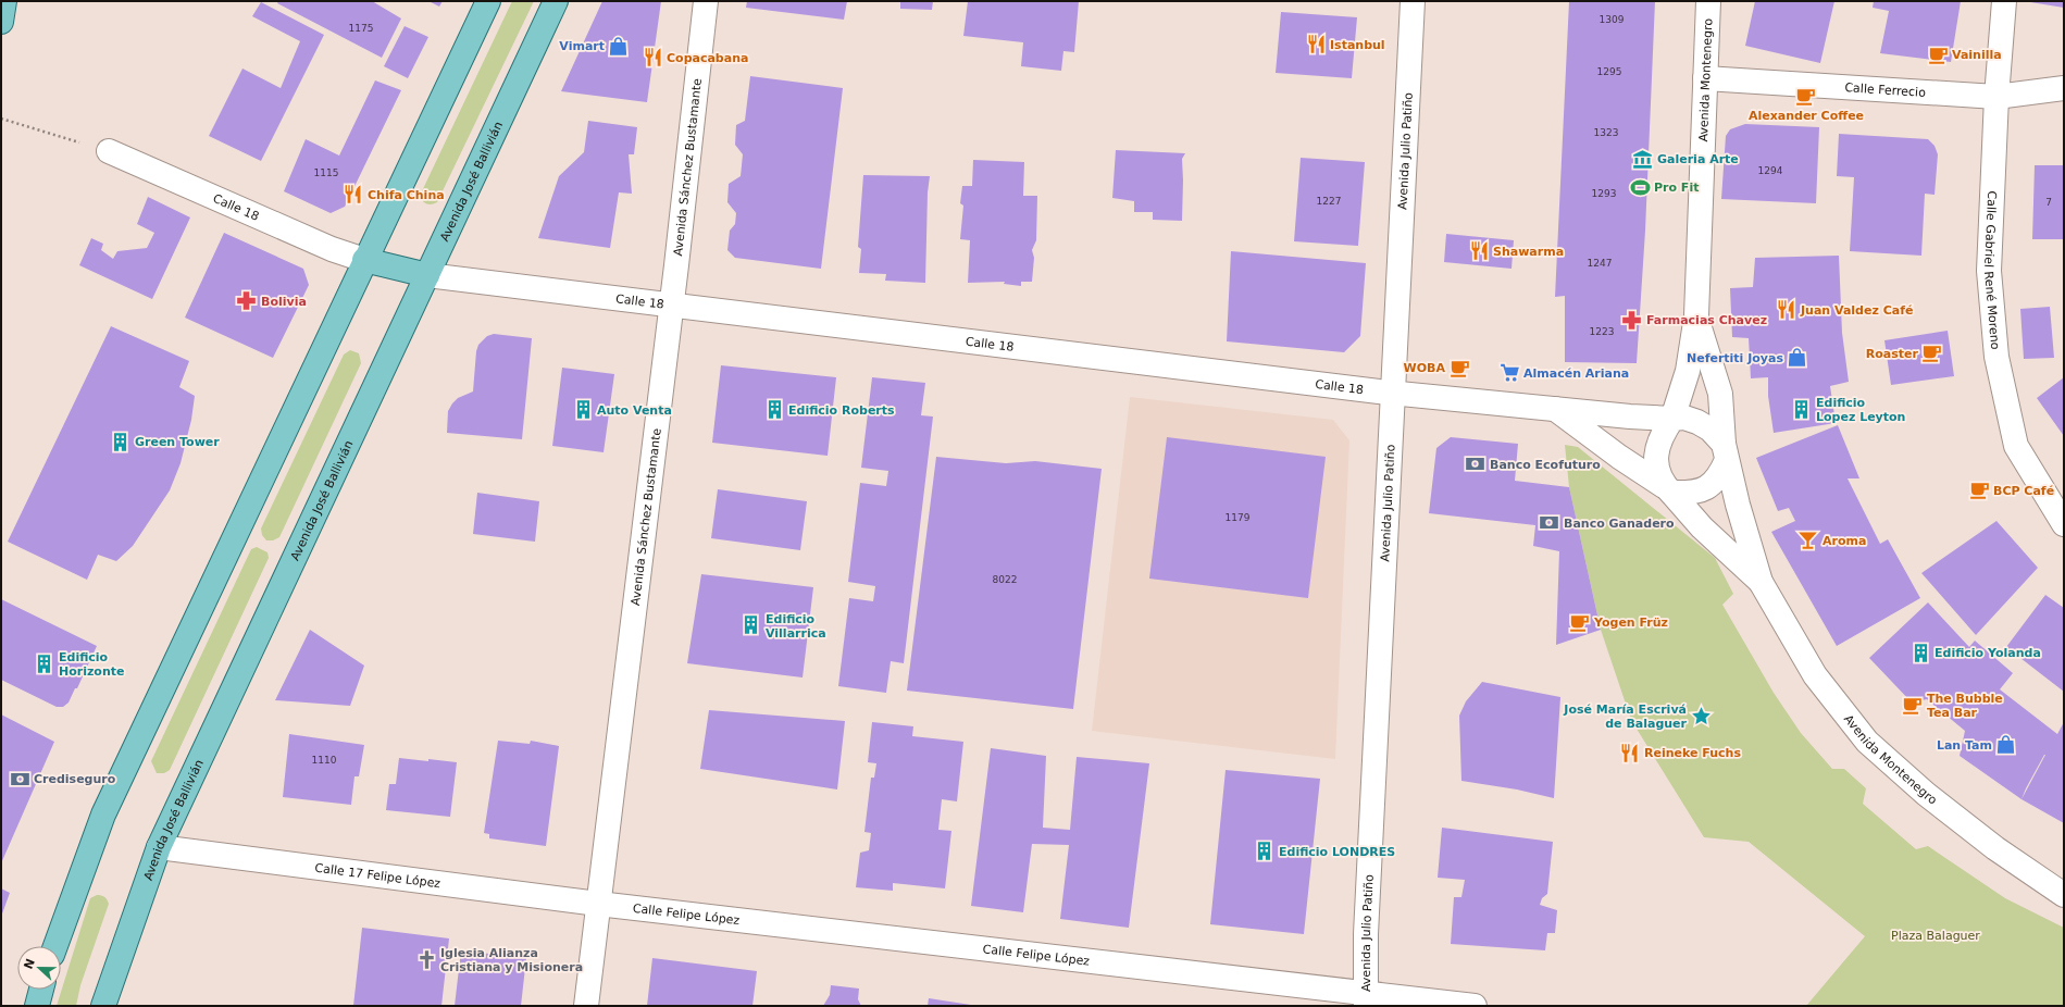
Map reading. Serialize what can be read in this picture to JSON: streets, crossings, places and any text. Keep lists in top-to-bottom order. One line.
{"streets":{"main road":["Avenida José Ballivián"],"street":["Avenida Montenegro","Calle Ferrecio","Avenida Julio Patiño","Avenida Sánchez Bustamante","Calle 18","Calle Gabriel René Moreno","Calle 17 Felipe López","Calle Felipe López"]},"crossings":[["Avenida Montenegro","Calle Ferrecio"],["Avenida Montenegro","Calle 18"],["Calle Ferrecio","Calle Gabriel René Moreno"],["Avenida Julio Patiño","Calle 18"],["Avenida Julio Patiño","Calle Felipe López"],["Avenida Sánchez Bustamante","Calle 18"],["Avenida Sánchez Bustamante","Calle 17 Felipe López"],["Avenida Sánchez Bustamante","Calle Felipe López"],["Avenida José Ballivián","Calle 18"],["Avenida José Ballivián","Calle 17 Felipe López"],["Calle 17 Felipe López","Calle Felipe López"]],"parks":["Plaza Balaguer"],"places":{"restaurant":["Istanbul","Copacabana","Chifa China","Shawarma","Juan Valdez Café","Reineke Fuchs"],"shop":["Vimart","Nefertiti Joyas","Lan Tam"],"cafe":["Vainilla","Alexander Coffee","Roaster","WOBA","BCP Café","Yogen Früz","The Bubble Tea Bar"],"museum":["Galeria Arte"],"sports":["Pro Fit"],"pharmacy":["Bolivia","Farmacias Chavez"],"supermarket":["Almacén Ariana"],"building":["Edificio Lopez Leyton","Auto Venta","Edificio Roberts","Green Tower","Edificio Villarrica","Edificio Yolanda","Edificio Horizonte","Edificio LONDRES"],"bank":["Banco Ecofuturo","Banco Ganadero","Crediseguro"],"bar":["Aroma"],"place":["José María Escrivá de Balaguer"],"church":["Iglesia Alianza Cristiana y Misionera"]},"house_numbers":["1309","1175","1295","1323","1294","1115","1293","1227","7","1247","1223","1179","8022","1110"],"north":"left"}
